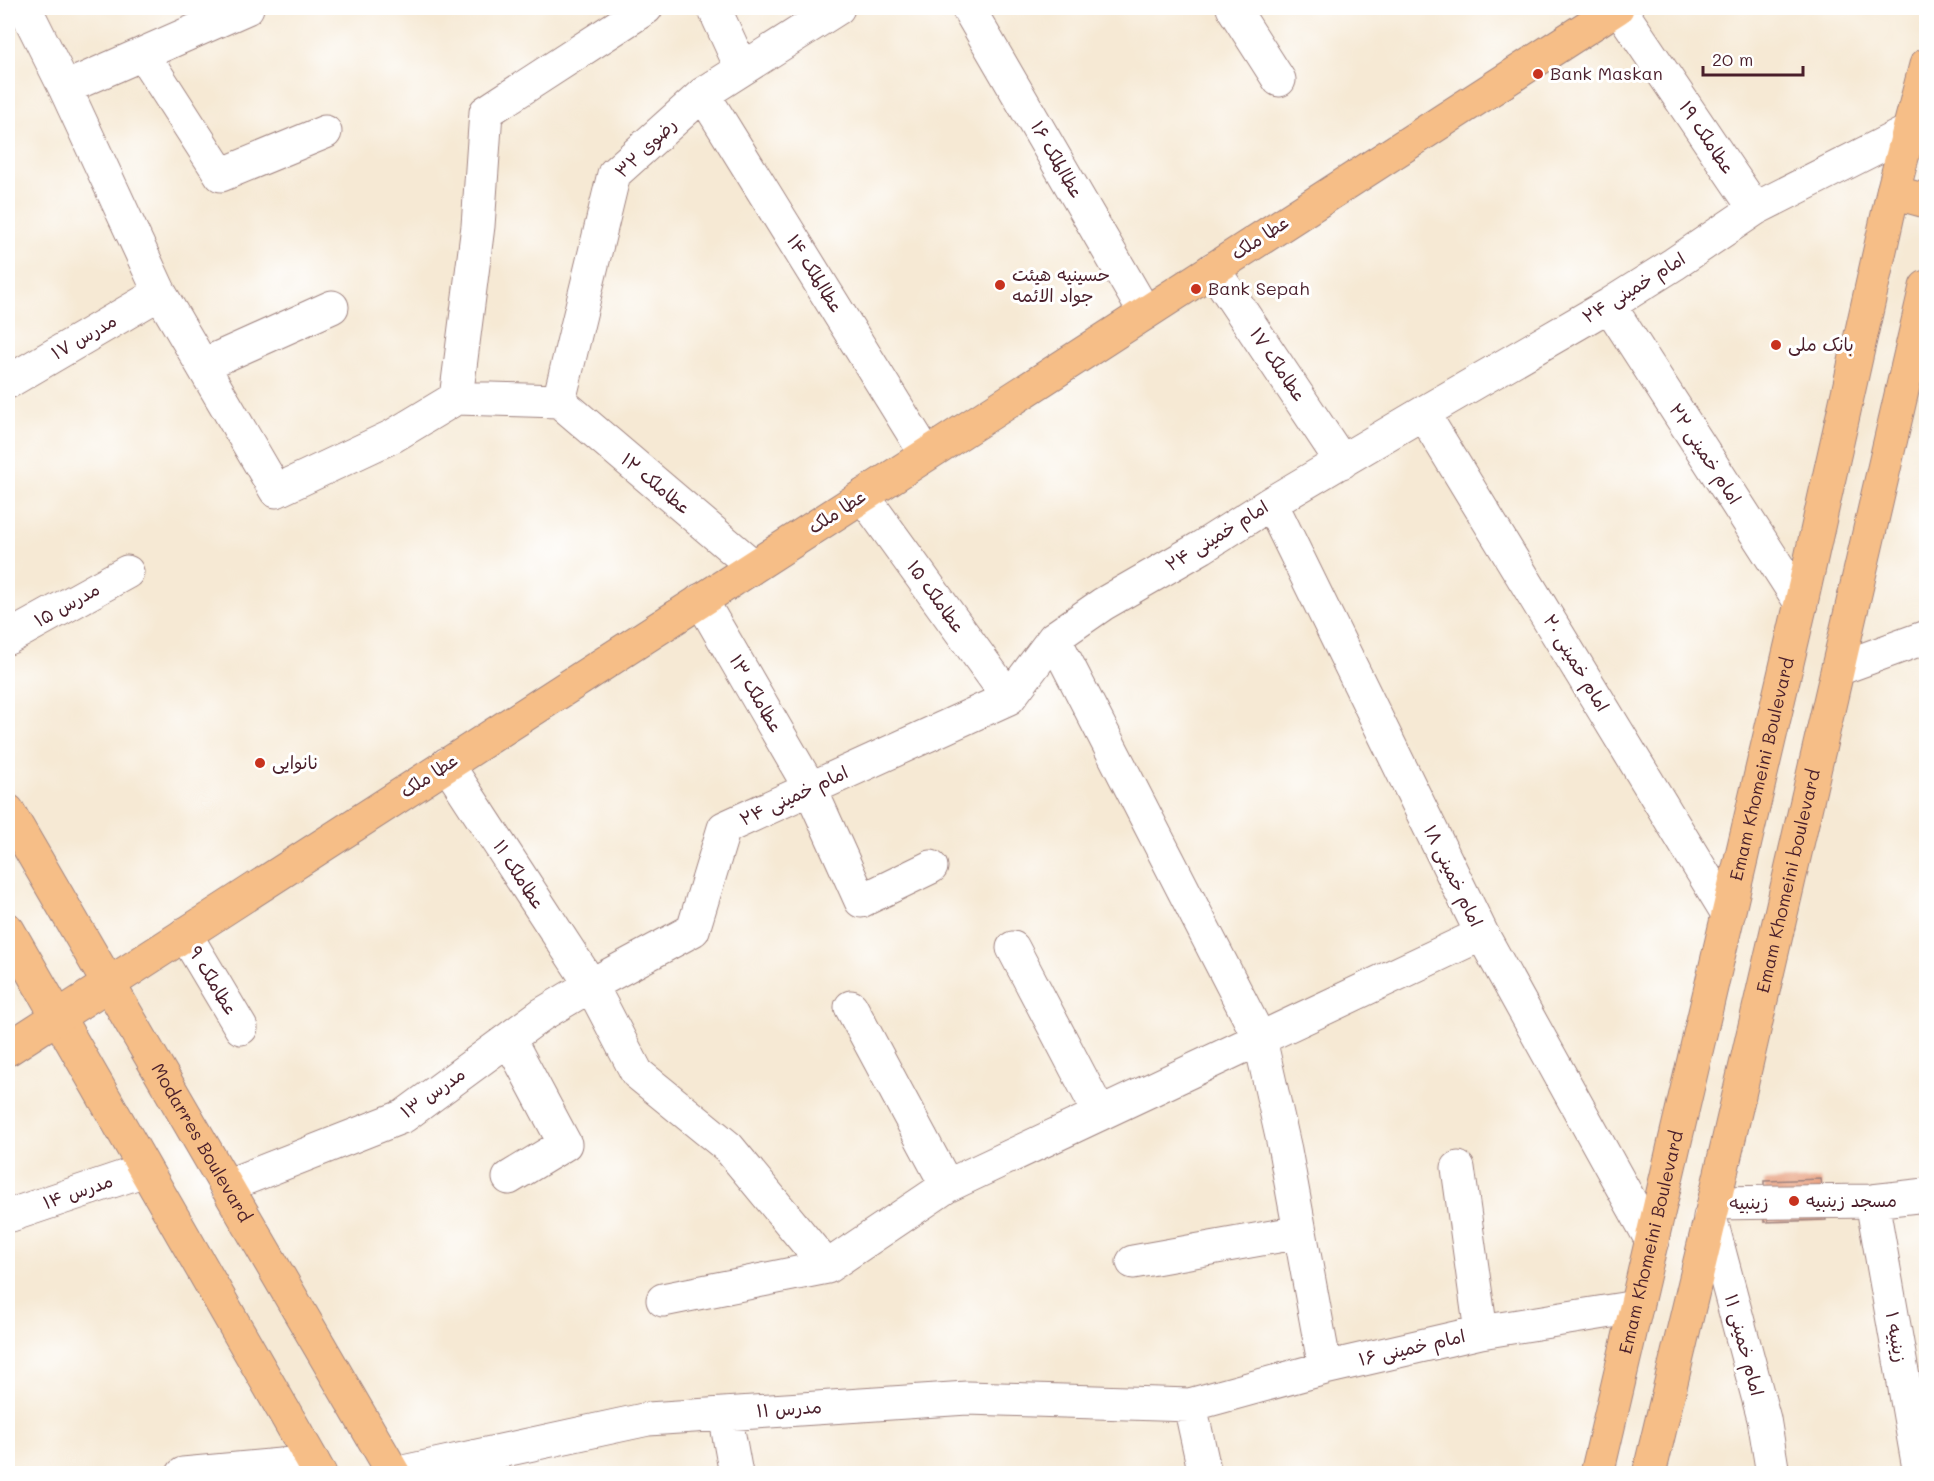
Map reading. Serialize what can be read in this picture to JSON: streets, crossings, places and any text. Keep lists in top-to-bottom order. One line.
{"streets":{"main road":["عطا ملک","Emam Khomeini Boulevard","Emam Khomeini boulevard","Modarres Boulevard"],"street":["عطاملک ۱۹","رضوی ۳۲","عطاالملک ۱۶","عطاالملک ۱۴","امام خمینی ۲۴","مدرس ۱۷","عطاملک ۱۷","امام خمینی ۲۲","عطاملک ۱۲","عطاملک ۱۵","مدرس ۱۵","امام خمینی ۲۰","عطاملک ۱۳","عطاملک ۱۱","امام خمینی ۱۸","عطاملک ۹","مدرس ۱۳","مدرس ۱۴","زینبیه","زینبیه ۱","امام خمینی ۱۱","امام خمینی ۱۶","مدرس ۱۱"]},"crossings":[["عطاملک ۱۹","عطا ملک"],["عطاملک ۱۹","امام خمینی ۲۴"],["رضوی ۳۲","عطاالملک ۱۴"],["رضوی ۳۲","عطاملک ۱۲"],["عطاالملک ۱۶","عطا ملک"],["عطا ملک","عطاالملک ۱۴"],["عطا ملک","عطاملک ۱۷"],["عطا ملک","عطاملک ۱۲"],["عطا ملک","عطاملک ۱۵"],["عطا ملک","عطاملک ۱۳"],["عطا ملک","عطاملک ۱۱"],["عطا ملک","عطاملک ۹"],["عطا ملک","Modarres Boulevard"],["امام خمینی ۲۴","عطاملک ۱۷"],["امام خمینی ۲۴","امام خمینی ۲۲"],["امام خمینی ۲۴","عطاملک ۱۵"],["امام خمینی ۲۴","امام خمینی ۲۰"],["امام خمینی ۲۴","عطاملک ۱۳"],["امام خمینی ۲۴","Emam Khomeini Boulevard"],["امام خمینی ۲۴","عطاملک ۱۱"],["امام خمینی ۲۴","امام خمینی ۱۸"],["امام خمینی ۲۴","مدرس ۱۳"],["امام خمینی ۲۲","Emam Khomeini Boulevard"],["امام خمینی ۲۰","Emam Khomeini Boulevard"],["Emam Khomeini Boulevard","امام خمینی ۱۸"],["Emam Khomeini Boulevard","امام خمینی ۱۶"],["عطاملک ۱۱","مدرس ۱۳"],["Emam Khomeini boulevard","زینبیه"],["Emam Khomeini boulevard","امام خمینی ۱۱"],["مدرس ۱۳","Modarres Boulevard"],["Modarres Boulevard","مدرس ۱۱"],["زینبیه","زینبیه ۱"],["زینبیه","امام خمینی ۱۱"],["امام خمینی ۱۶","مدرس ۱۱"]],"places":["Bank Maskan","حسینیه هیئت جواد الائمه","Bank Sepah","بانک ملی","نانوایی","مسجد زینبیه"],"scale_bar":"20 m"}
